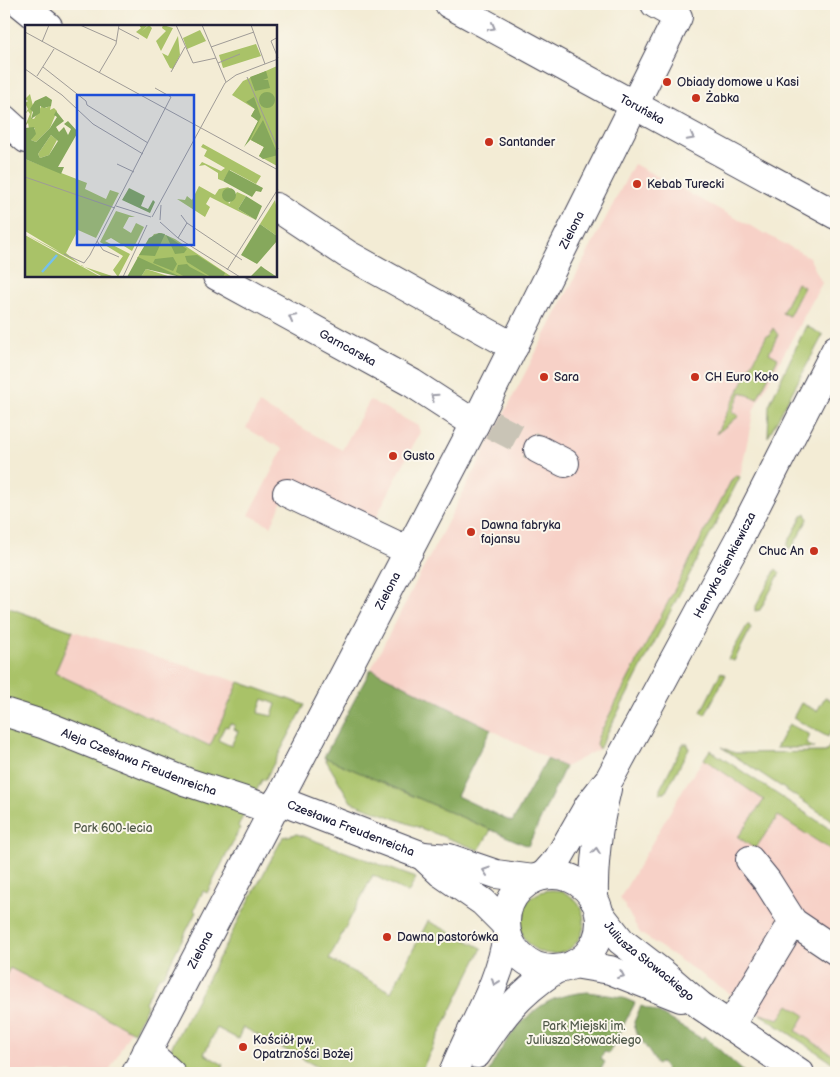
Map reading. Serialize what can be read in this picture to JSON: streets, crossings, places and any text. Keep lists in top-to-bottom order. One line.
{"streets":{"street":["Toruńska","Zielona","Garncarska","Henryka Sienkiewicza","Aleja Czesława Freudenreicha","Czesława Freudenreicha","Juliusza Słowackiego"]},"crossings":[["Toruńska","Zielona"],["Zielona","Garncarska"],["Zielona","Aleja Czesława Freudenreicha"],["Zielona","Czesława Freudenreicha"],["Henryka Sienkiewicza","Czesława Freudenreicha"],["Henryka Sienkiewicza","Juliusza Słowackiego"],["Aleja Czesława Freudenreicha","Czesława Freudenreicha"],["Czesława Freudenreicha","Juliusza Słowackiego"]],"one_way":["Toruńska"],"parks":["Park 600-lecia","Park Miejski im. Juliusza Słowackiego"],"places":["Obiady domowe u Kasi","Żabka","Santander","Kebab Turecki","Sara","CH Euro Koło","Gusto","Dawna fabryka fajansu","Chuc An","Dawna pastorówka","Kościół pw. Opatrzności Bożej"]}
